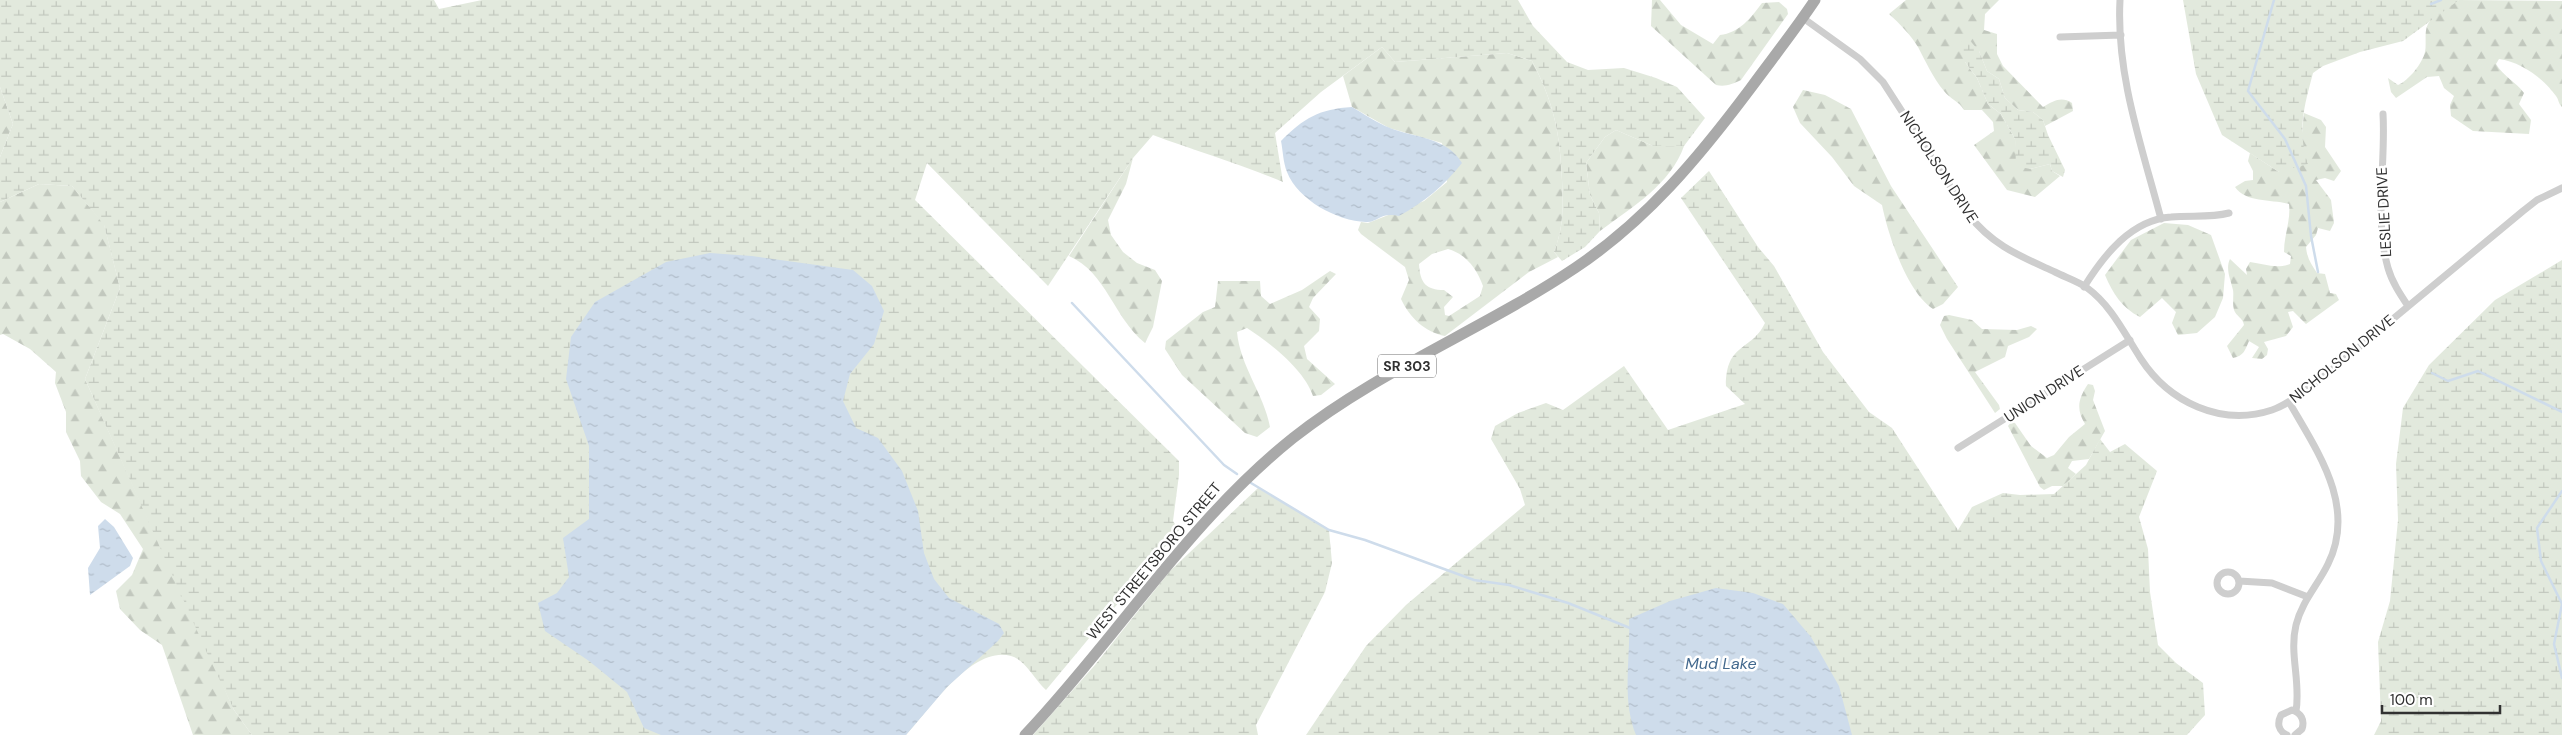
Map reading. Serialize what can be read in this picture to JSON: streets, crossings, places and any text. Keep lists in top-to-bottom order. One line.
{"streets":{"main road":["SR 303","WEST STREETSBORO STREET"],"street":["NICHOLSON DRIVE","LESLIE DRIVE","UNION DRIVE"]},"crossings":[["NICHOLSON DRIVE","LESLIE DRIVE"],["NICHOLSON DRIVE","UNION DRIVE"],["NICHOLSON DRIVE","WEST STREETSBORO STREET"]],"water":["Mud Lake"],"scale_bar":"100 m"}
